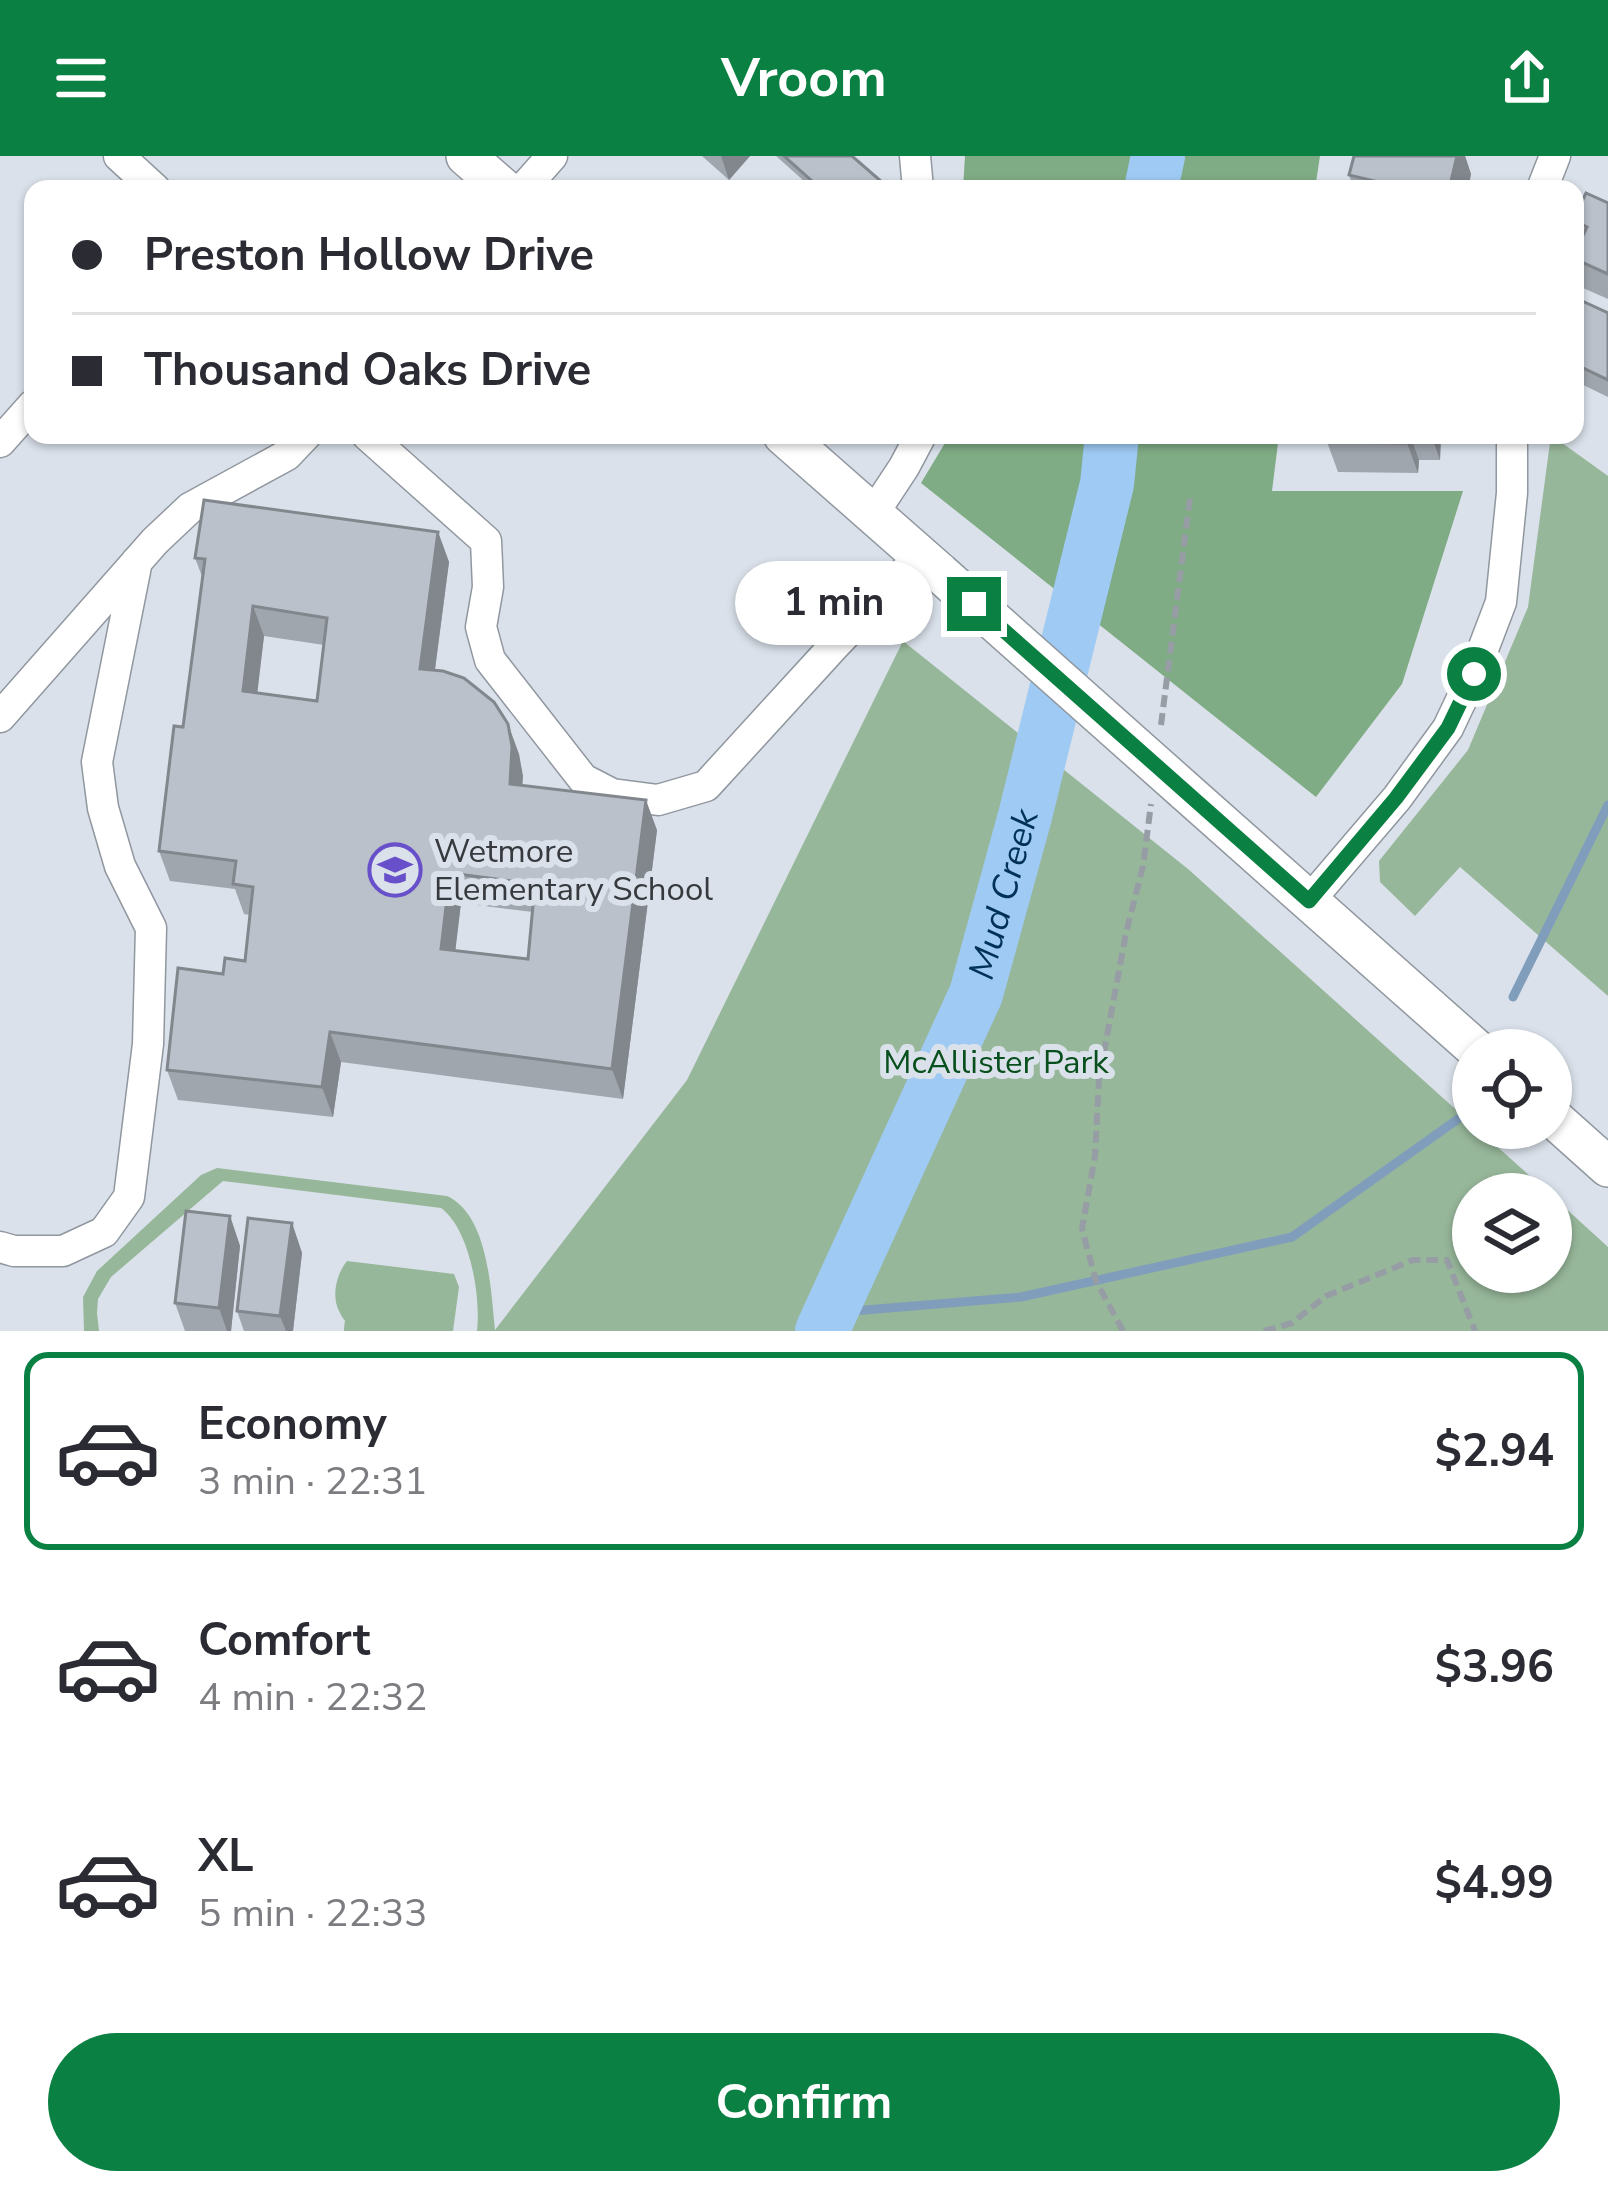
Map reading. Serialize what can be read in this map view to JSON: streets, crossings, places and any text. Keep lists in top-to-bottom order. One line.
{"water":["Mud Creek"],"parks":["McAllister Park"],"places":{"school or university":["Wetmore Elementary School"]},"page":{"header":"Vroom","banner":["Preston Hollow Drive","Thousand Oaks Drive"],"bubble":"1 min","list":[{"name":"Economy","note":"3 min · 22:31","value":"$2.94"},{"name":"Comfort","note":"4 min · 22:32","value":"$3.96"},{"name":"XL","note":"5 min · 22:33","value":"$4.99"}],"buttons":"Confirm"}}
